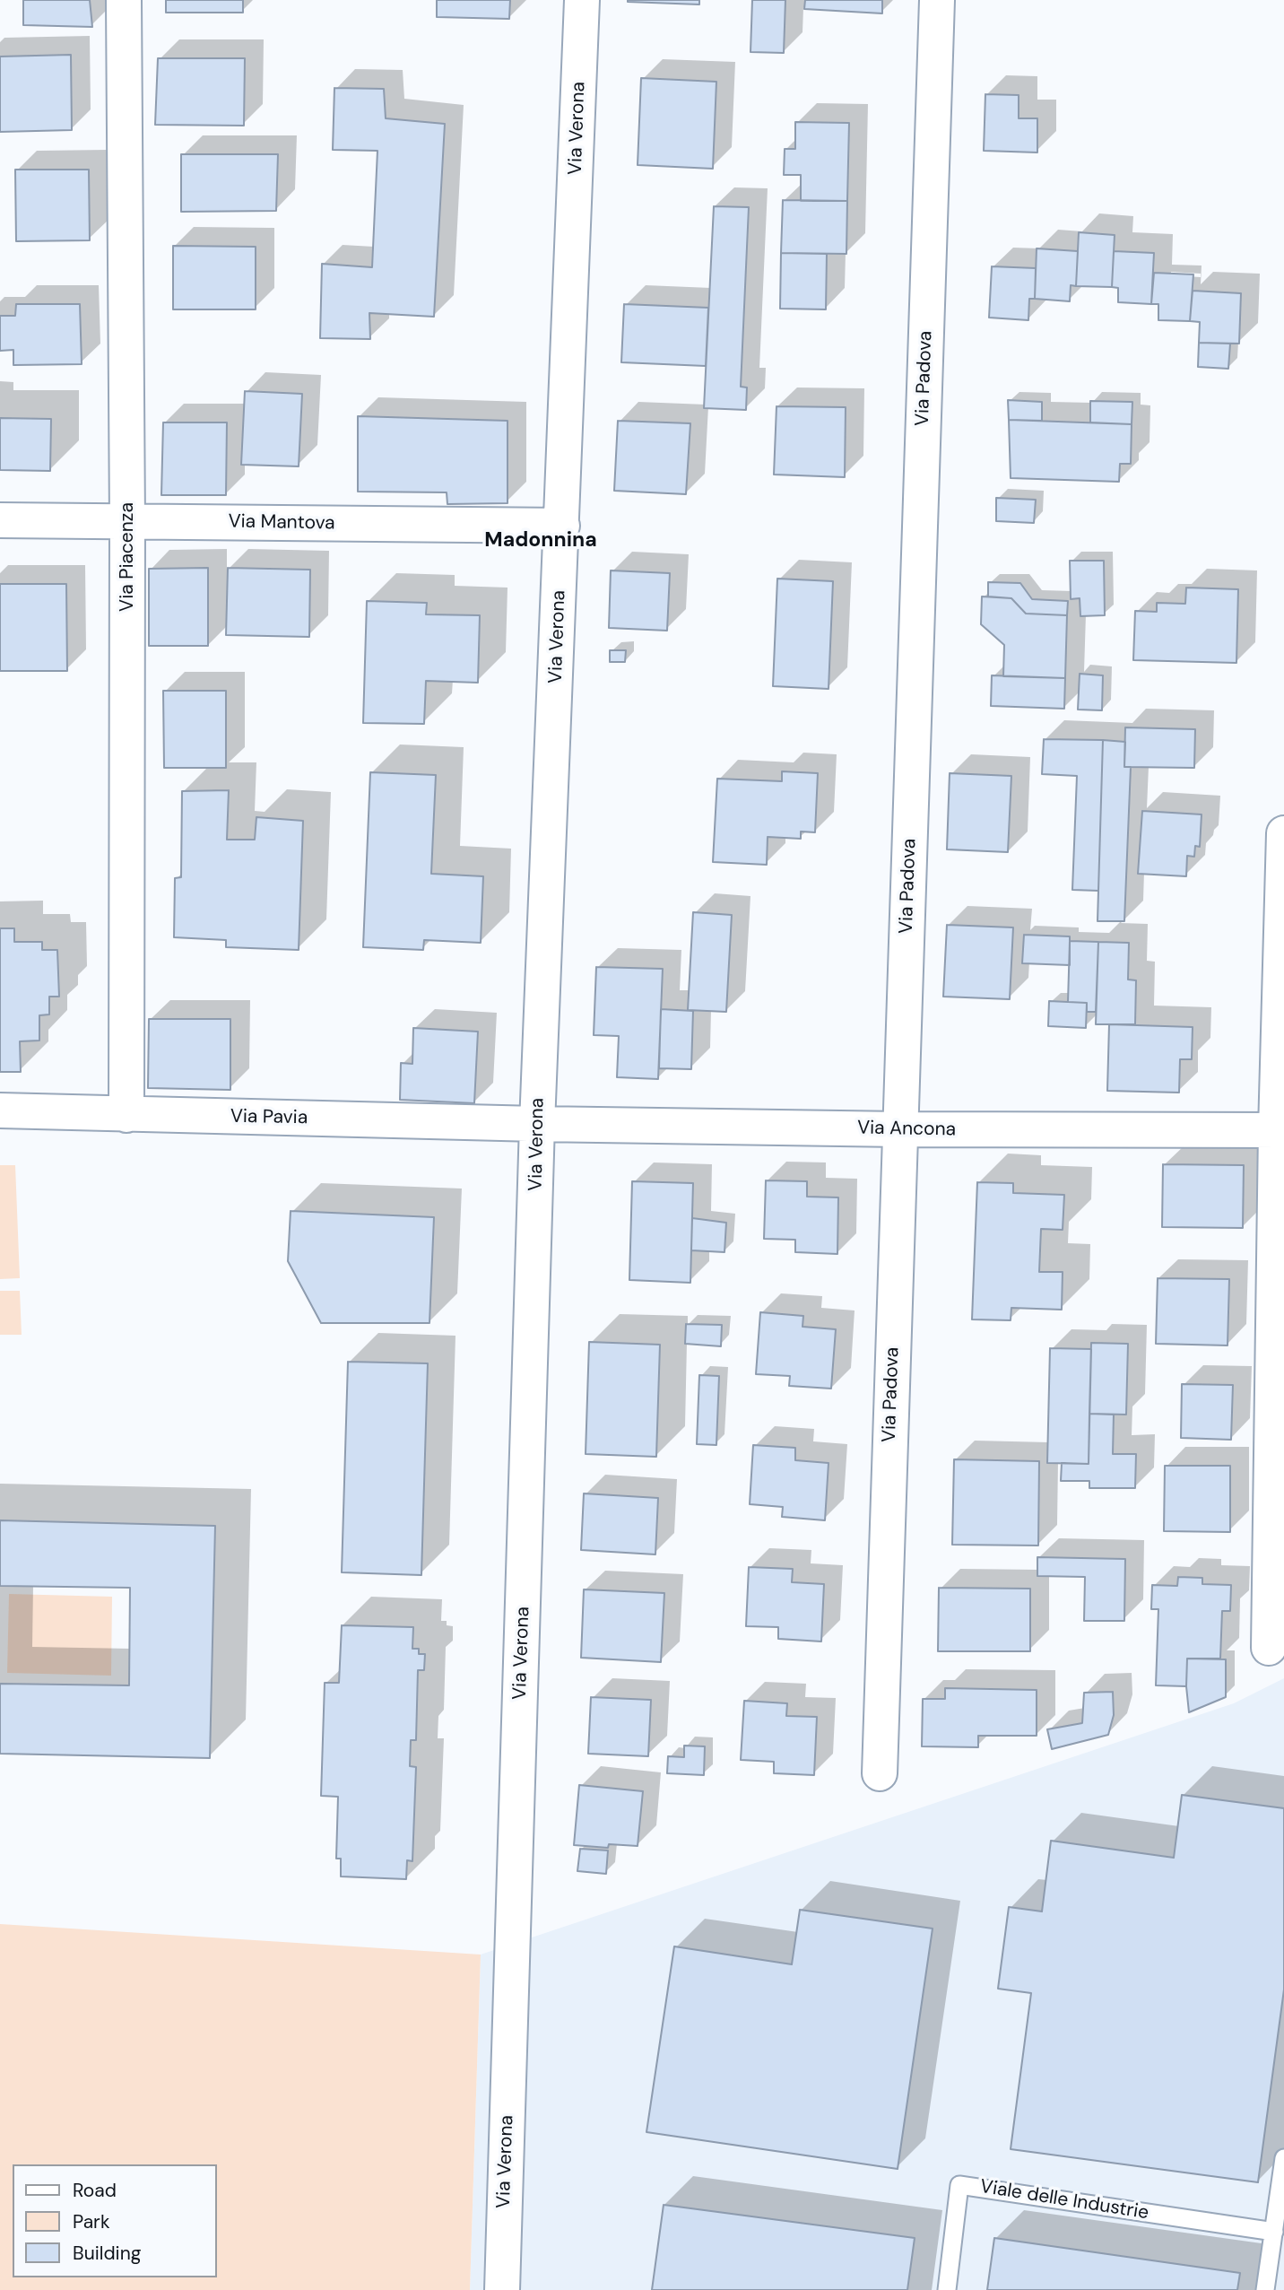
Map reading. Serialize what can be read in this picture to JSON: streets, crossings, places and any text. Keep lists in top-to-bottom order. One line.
{"streets":{"street":["Via Verona","Via Padova","Via Mantova","Via Piacenza","Via Pavia","Via Ancona"],"lane":["Viale delle Industrie"]},"crossings":[["Via Verona","Via Mantova"],["Via Verona","Via Pavia"],["Via Verona","Via Ancona"],["Via Padova","Via Ancona"],["Via Mantova","Via Piacenza"],["Via Piacenza","Via Pavia"],["Via Pavia","Via Ancona"]],"districts":["Madonnina"],"legend":["Road","Park","Building"]}
